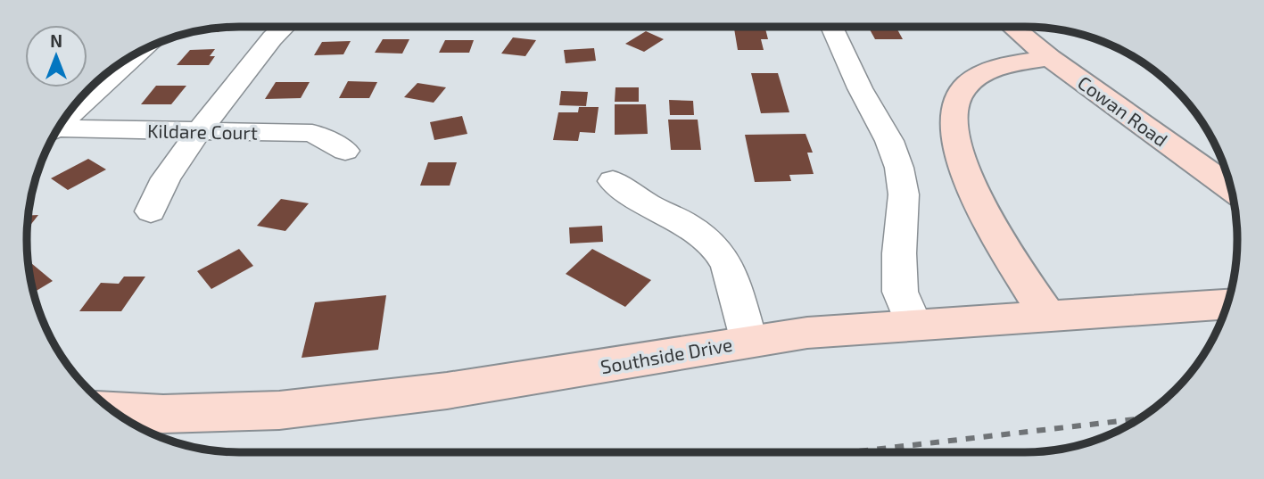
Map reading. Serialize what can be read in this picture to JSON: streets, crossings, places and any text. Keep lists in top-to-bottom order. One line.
{"streets":{"street":["Cowan Road","Kildare Court","Southside Drive"]},"north":"top"}
